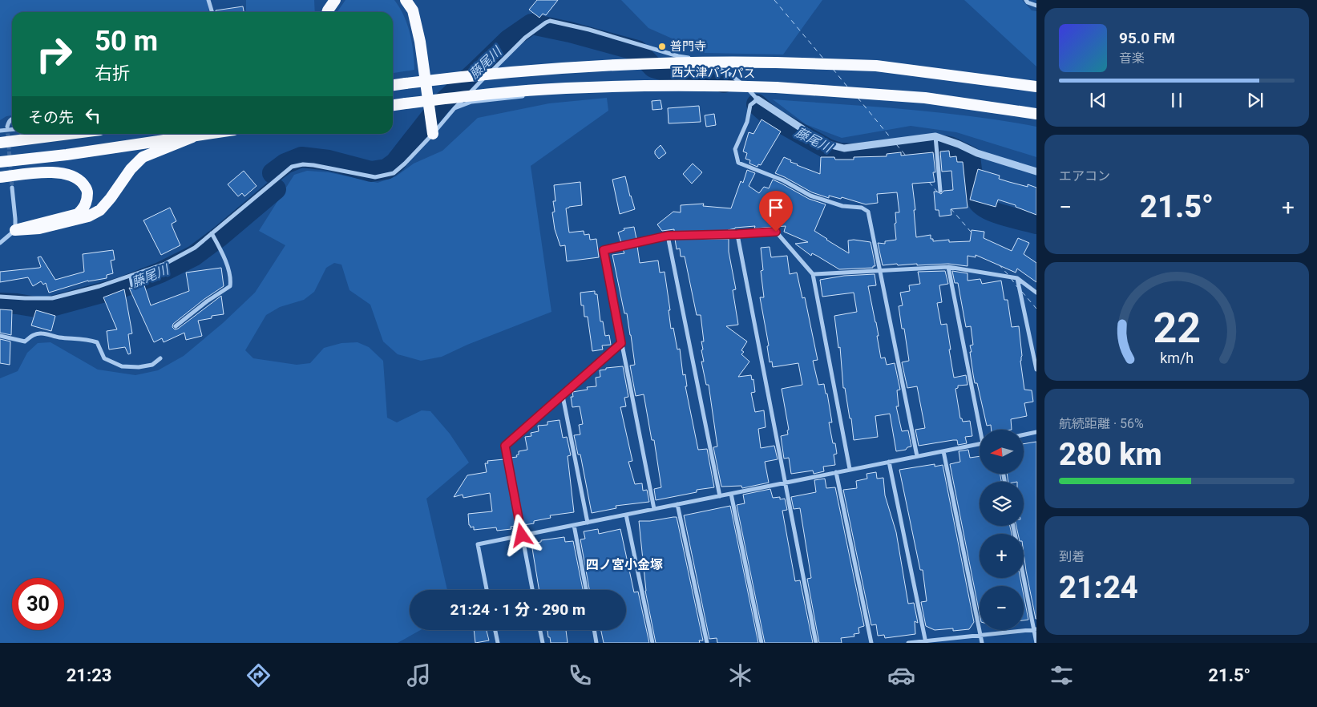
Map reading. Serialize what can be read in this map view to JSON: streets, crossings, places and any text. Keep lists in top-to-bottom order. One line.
{"streets":{"highway":["西大津バイパス"]},"districts":["四ノ宮小金塚"],"water":["藤尾川"],"places":["普門寺"],"north":"left","page":{"turn":["50 m","右折"],"song":["95.0 FM","音楽"],"then":"その先","tile":["エアコン",["航続距離 · 56%","280 km"],["到着","21:24"]],"heat":["−","21.5°","+"],"map_buttons":["+","−"],"limit":"30","trip":"21:24 · 1 分 · 290 m","tabs":["21:23","21.5°"],"gauge":["22","km/h"]}}
